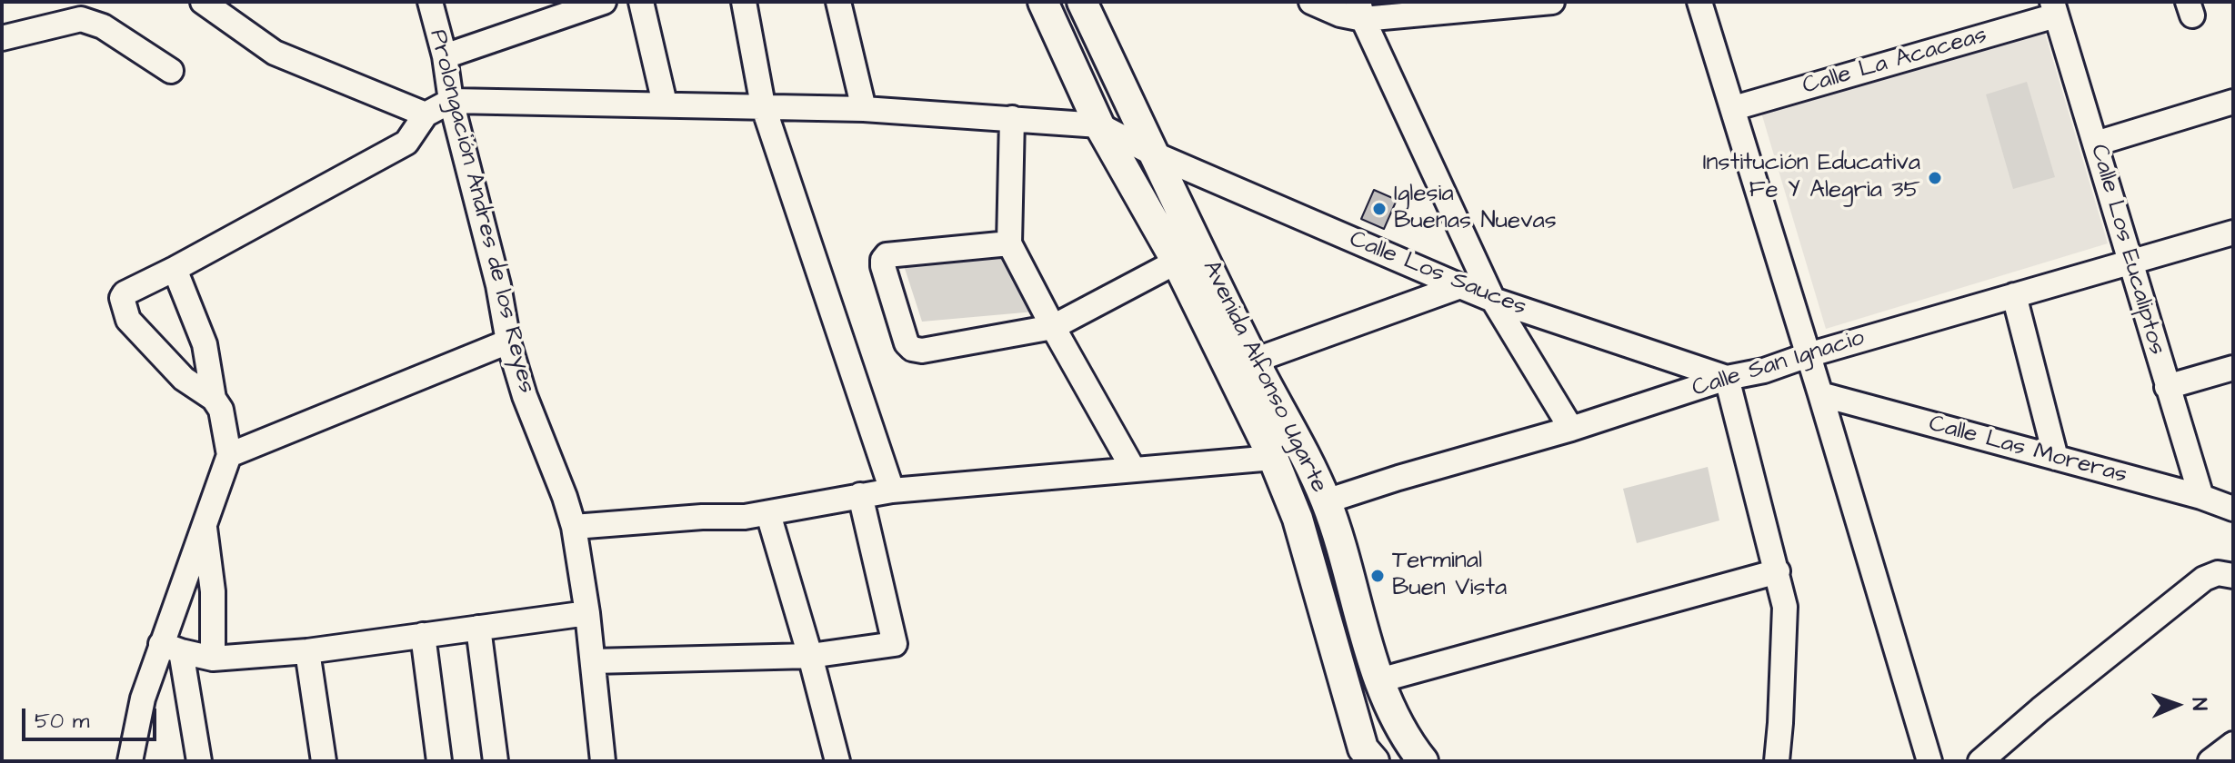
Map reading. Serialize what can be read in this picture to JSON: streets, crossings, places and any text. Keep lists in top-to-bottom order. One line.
{"streets":{"main road":["Avenida Alfonso Ugarte"],"street":["Calle La Acaceas","Prolongación Andres de los Reyes","Calle Los Eucaliptos","Calle Los Sauces","Calle San Ignacio","Calle Las Moreras"]},"crossings":[["Calle La Acaceas","Calle Los Eucaliptos"],["Calle Los Eucaliptos","Calle San Ignacio"],["Calle Los Eucaliptos","Calle Las Moreras"],["Calle Los Sauces","Calle San Ignacio"],["Calle Los Sauces","Avenida Alfonso Ugarte"],["Calle San Ignacio","Avenida Alfonso Ugarte"]],"places":["Institución Educativa Fe Y Alegria 35","Iglesia Buenas Nuevas","Terminal Buen Vista"],"scale_bar":"50 m","north":"right"}
